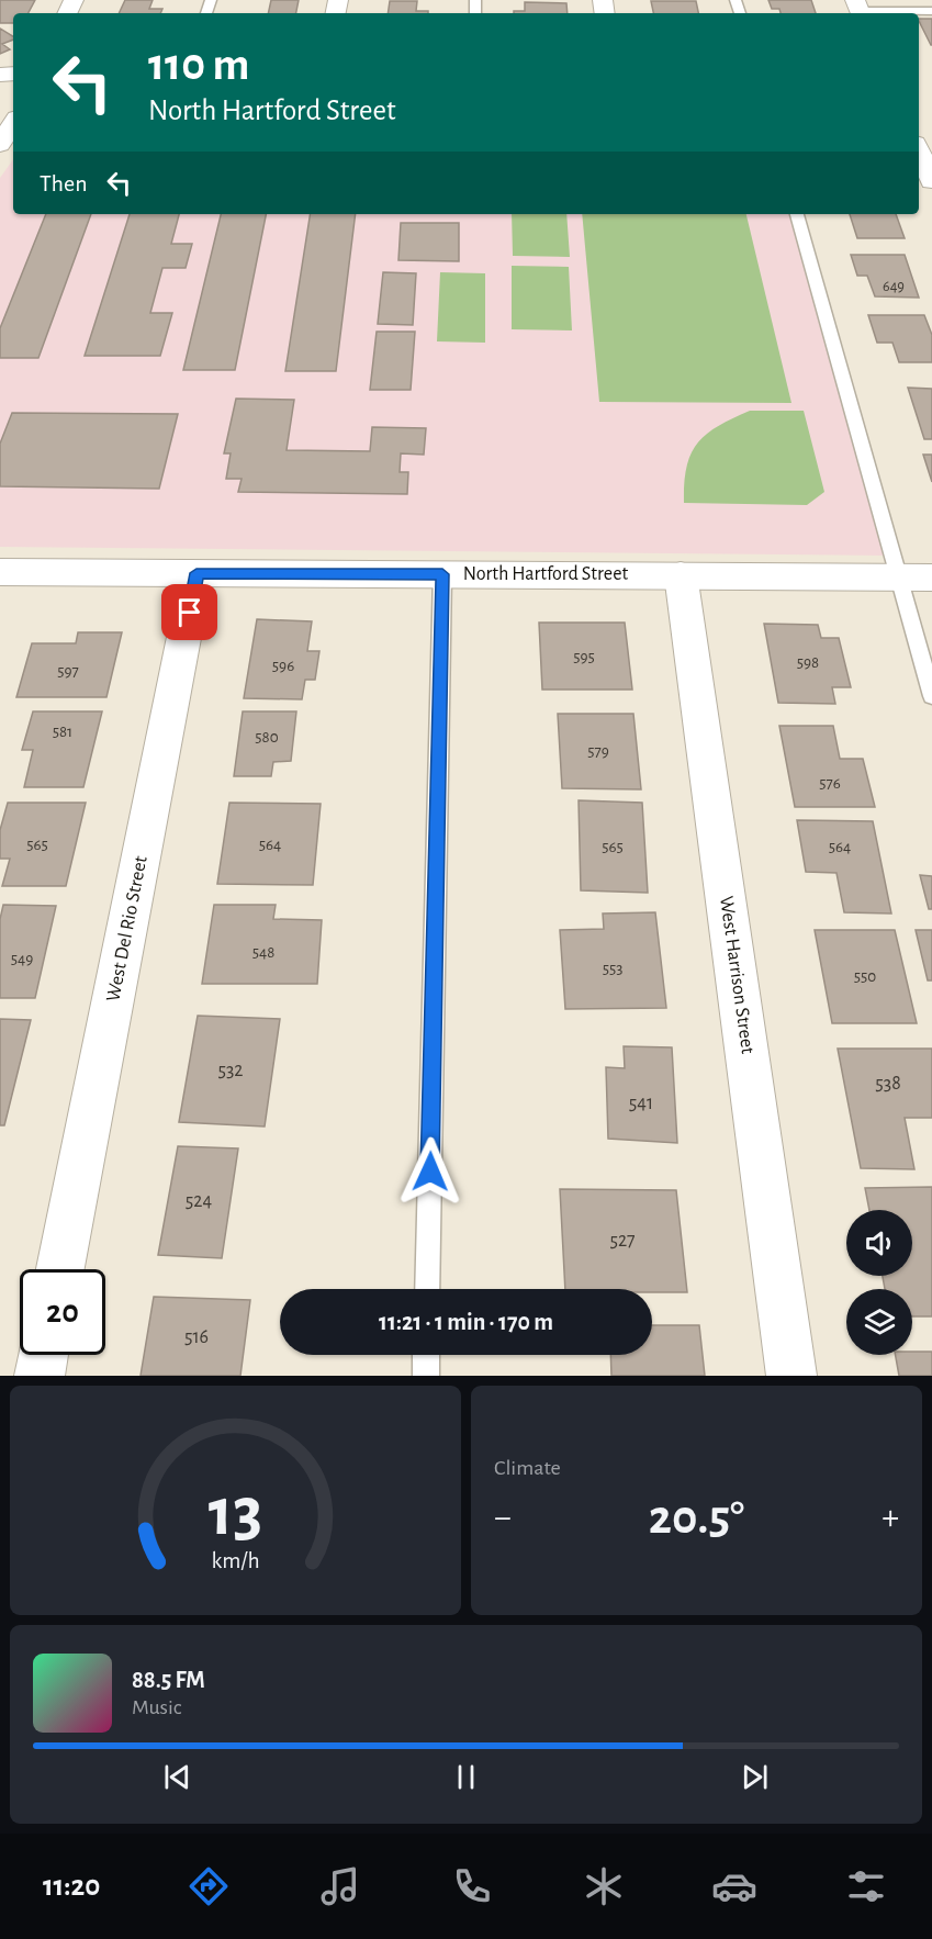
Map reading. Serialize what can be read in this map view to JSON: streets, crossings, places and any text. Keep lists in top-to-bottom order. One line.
{"streets":{"street":["North Hartford Street","West Del Rio Street","West Harrison Street"]},"crossings":[["North Hartford Street","West Del Rio Street"],["North Hartford Street","West Harrison Street"]],"house_numbers":["649","595","598","596","597","581","580","579","576","565","564","565","564","548","549","553","550","532","538","541","524","527","516"],"page":{"turn":["110 m","North Hartford Street"],"then":"Then","limit":"20","trip":"11:21 · 1 min · 170 m","tile":"Climate","heat":["−","20.5°","+"],"song":["88.5 FM","Music"],"tabs":"11:20","gauge":["13","km/h"]}}
